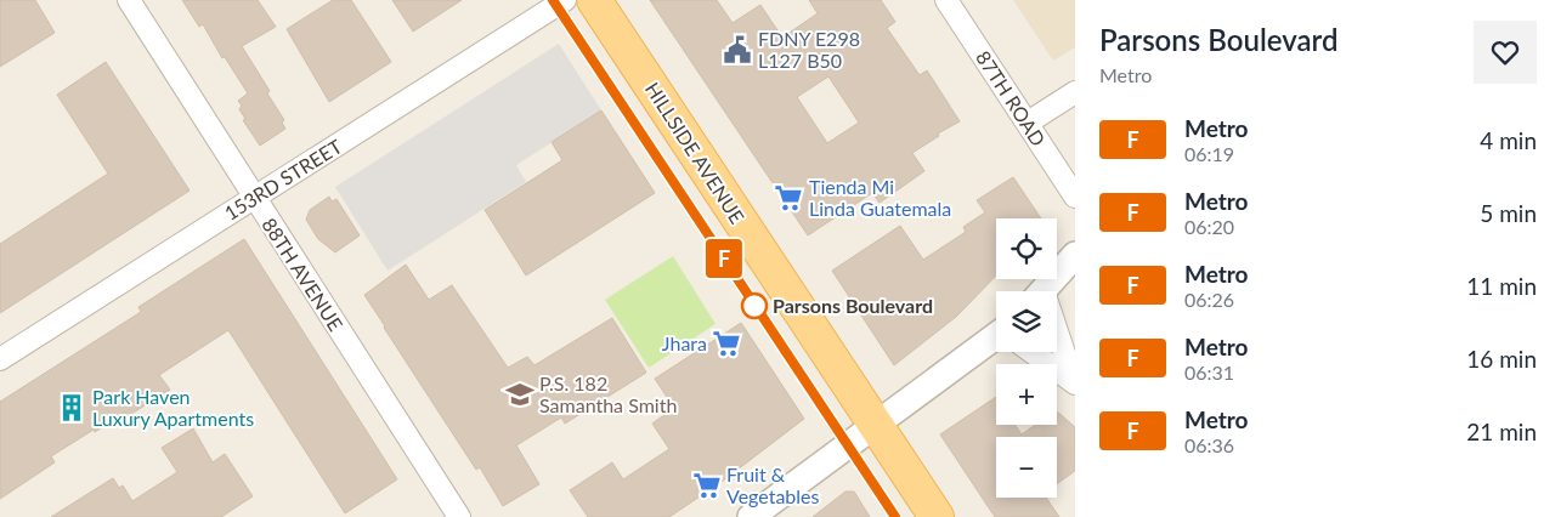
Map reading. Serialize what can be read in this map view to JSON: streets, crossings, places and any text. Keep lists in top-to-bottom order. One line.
{"streets":{"main road":["HILLSIDE AVENUE"],"street":["87TH ROAD","153RD STREET","88TH AVENUE"]},"crossings":[["153RD STREET","88TH AVENUE"]],"places":{"public building":["FDNY E298 L127 B50"],"supermarket":["Tienda Mi Linda Guatemala","Jhara","Fruit & Vegetables"],"other":["Parsons Boulevard"],"school or university":["P.S. 182 Samantha Smith"],"building":["Park Haven Luxury Apartments"]},"lines":["metro line F"],"page":{"on_map":"F","heading":["Parsons Boulevard","Metro"],"list":[{"mark":"F","name":"Metro","note":"06:19","value":"4 min"},{"mark":"F","name":"Metro","note":"06:20","value":"5 min"},{"mark":"F","name":"Metro","note":"06:26","value":"11 min"},{"mark":"F","name":"Metro","note":"06:31","value":"16 min"},{"mark":"F","name":"Metro","note":"06:36","value":"21 min"}],"map_buttons":["+","−"]}}
